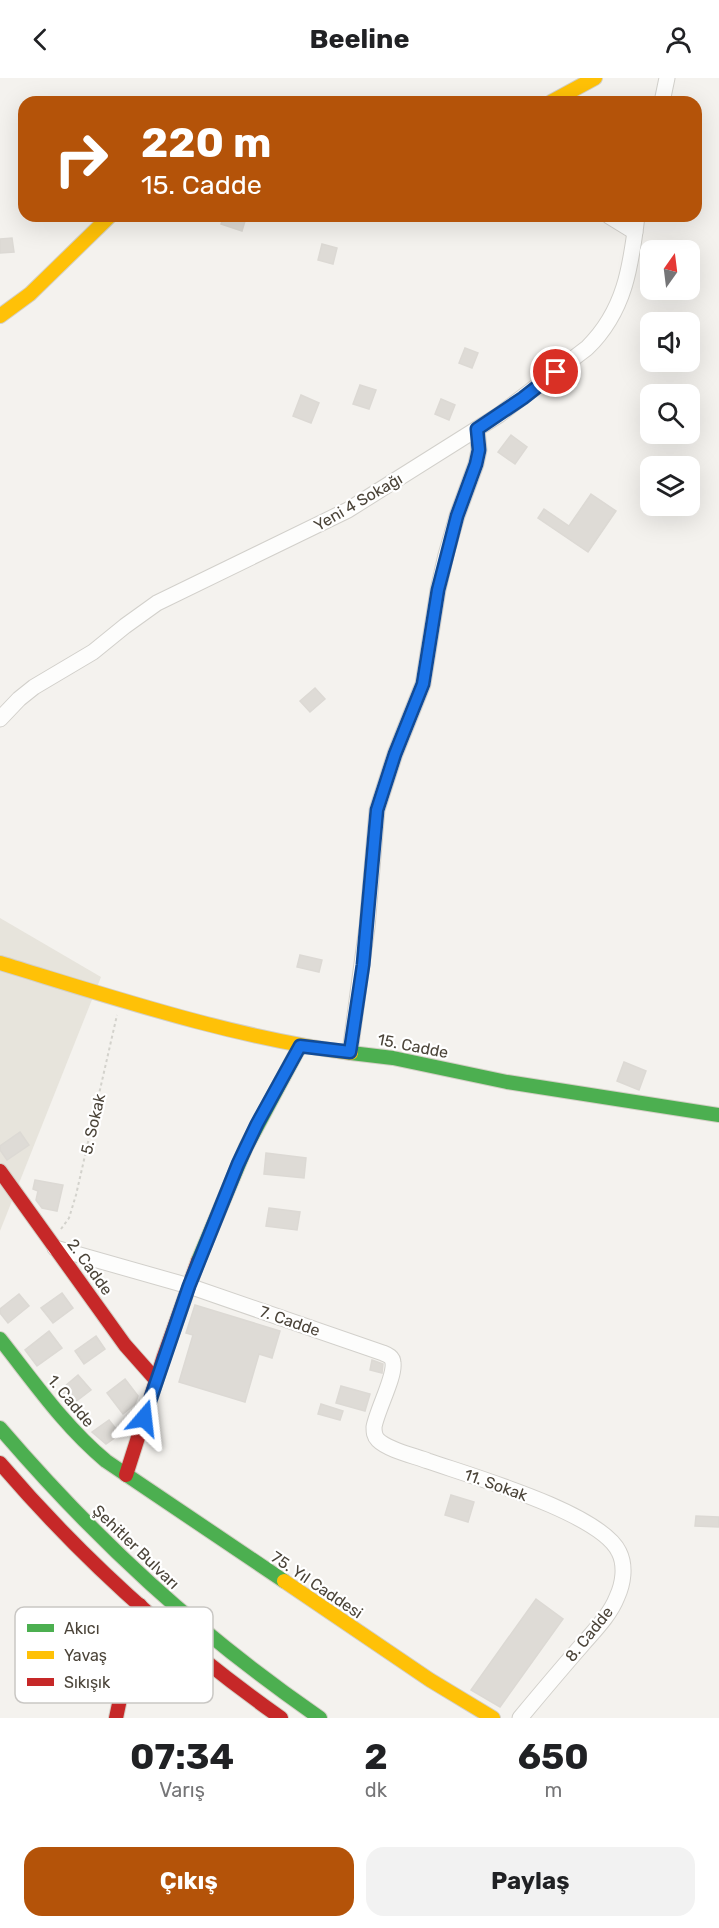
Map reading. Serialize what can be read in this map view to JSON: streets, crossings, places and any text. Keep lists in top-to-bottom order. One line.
{"streets":{"street":["Yeni 4 Sokağı","15. Cadde","2. Cadde","7. Cadde","1. Cadde","11. Sokak","Şehitler Bulvarı","75. Yıl Caddesi","8. Cadde"],"path":["5. Sokak"]},"crossings":[["15. Cadde","5. Sokak"],["5. Sokak","2. Cadde"],["5. Sokak","7. Cadde"],["2. Cadde","7. Cadde"],["7. Cadde","11. Sokak"],["1. Cadde","75. Yıl Caddesi"],["11. Sokak","8. Cadde"]],"legend":["Akıcı","Yavaş","Sıkışık"],"north":"top","page":{"header":"Beeline","turn":["220 m","15. Cadde"],"eta":["07:34","Varış","2","dk","650","m"],"buttons":["Çıkış","Paylaş"]}}
